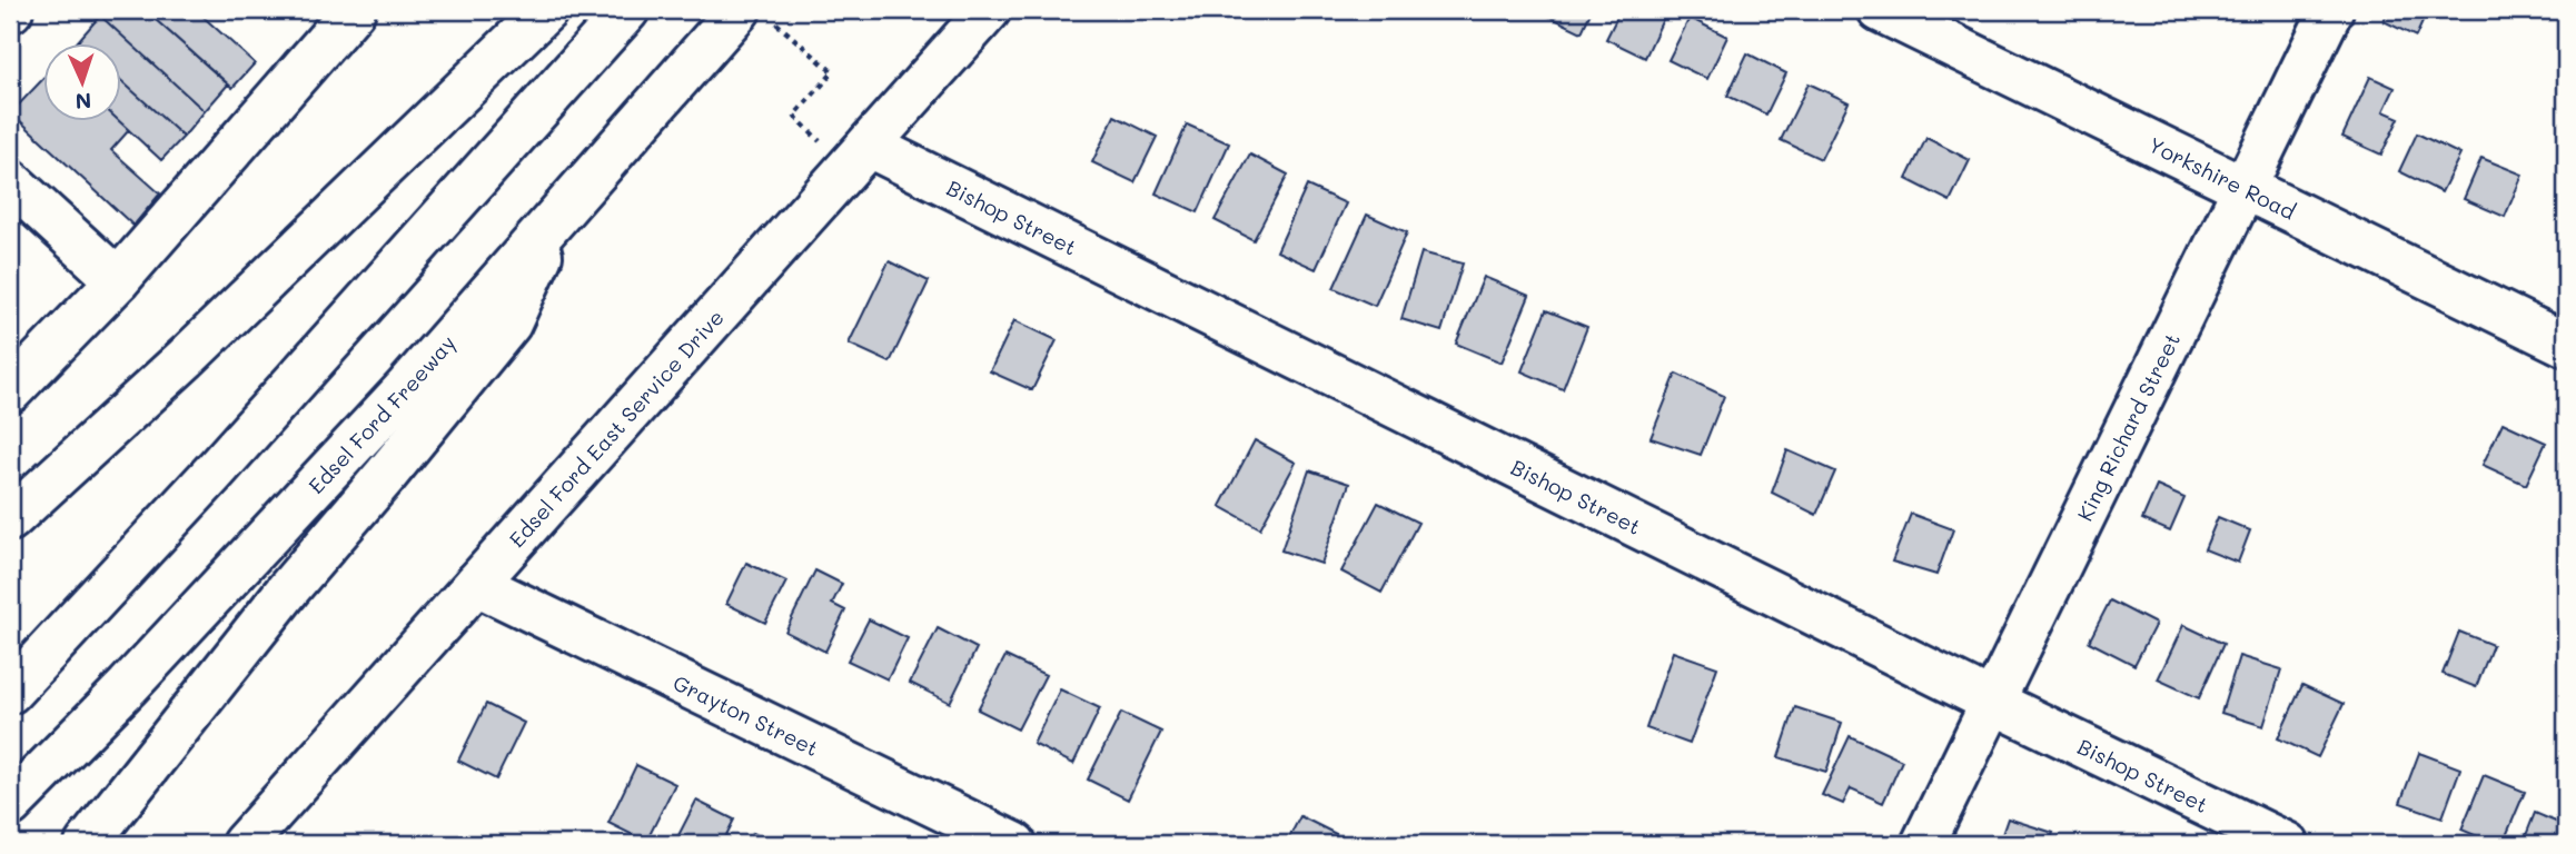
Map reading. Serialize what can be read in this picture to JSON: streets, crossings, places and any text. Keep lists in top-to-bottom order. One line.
{"streets":{"main road":["Yorkshire Road","Bishop Street","Edsel Ford Freeway","Edsel Ford East Service Drive","King Richard Street","Grayton Street"]},"crossings":[["Yorkshire Road","King Richard Street"],["Bishop Street","Edsel Ford East Service Drive"],["Bishop Street","King Richard Street"],["Edsel Ford East Service Drive","Grayton Street"]],"north":"bottom"}
